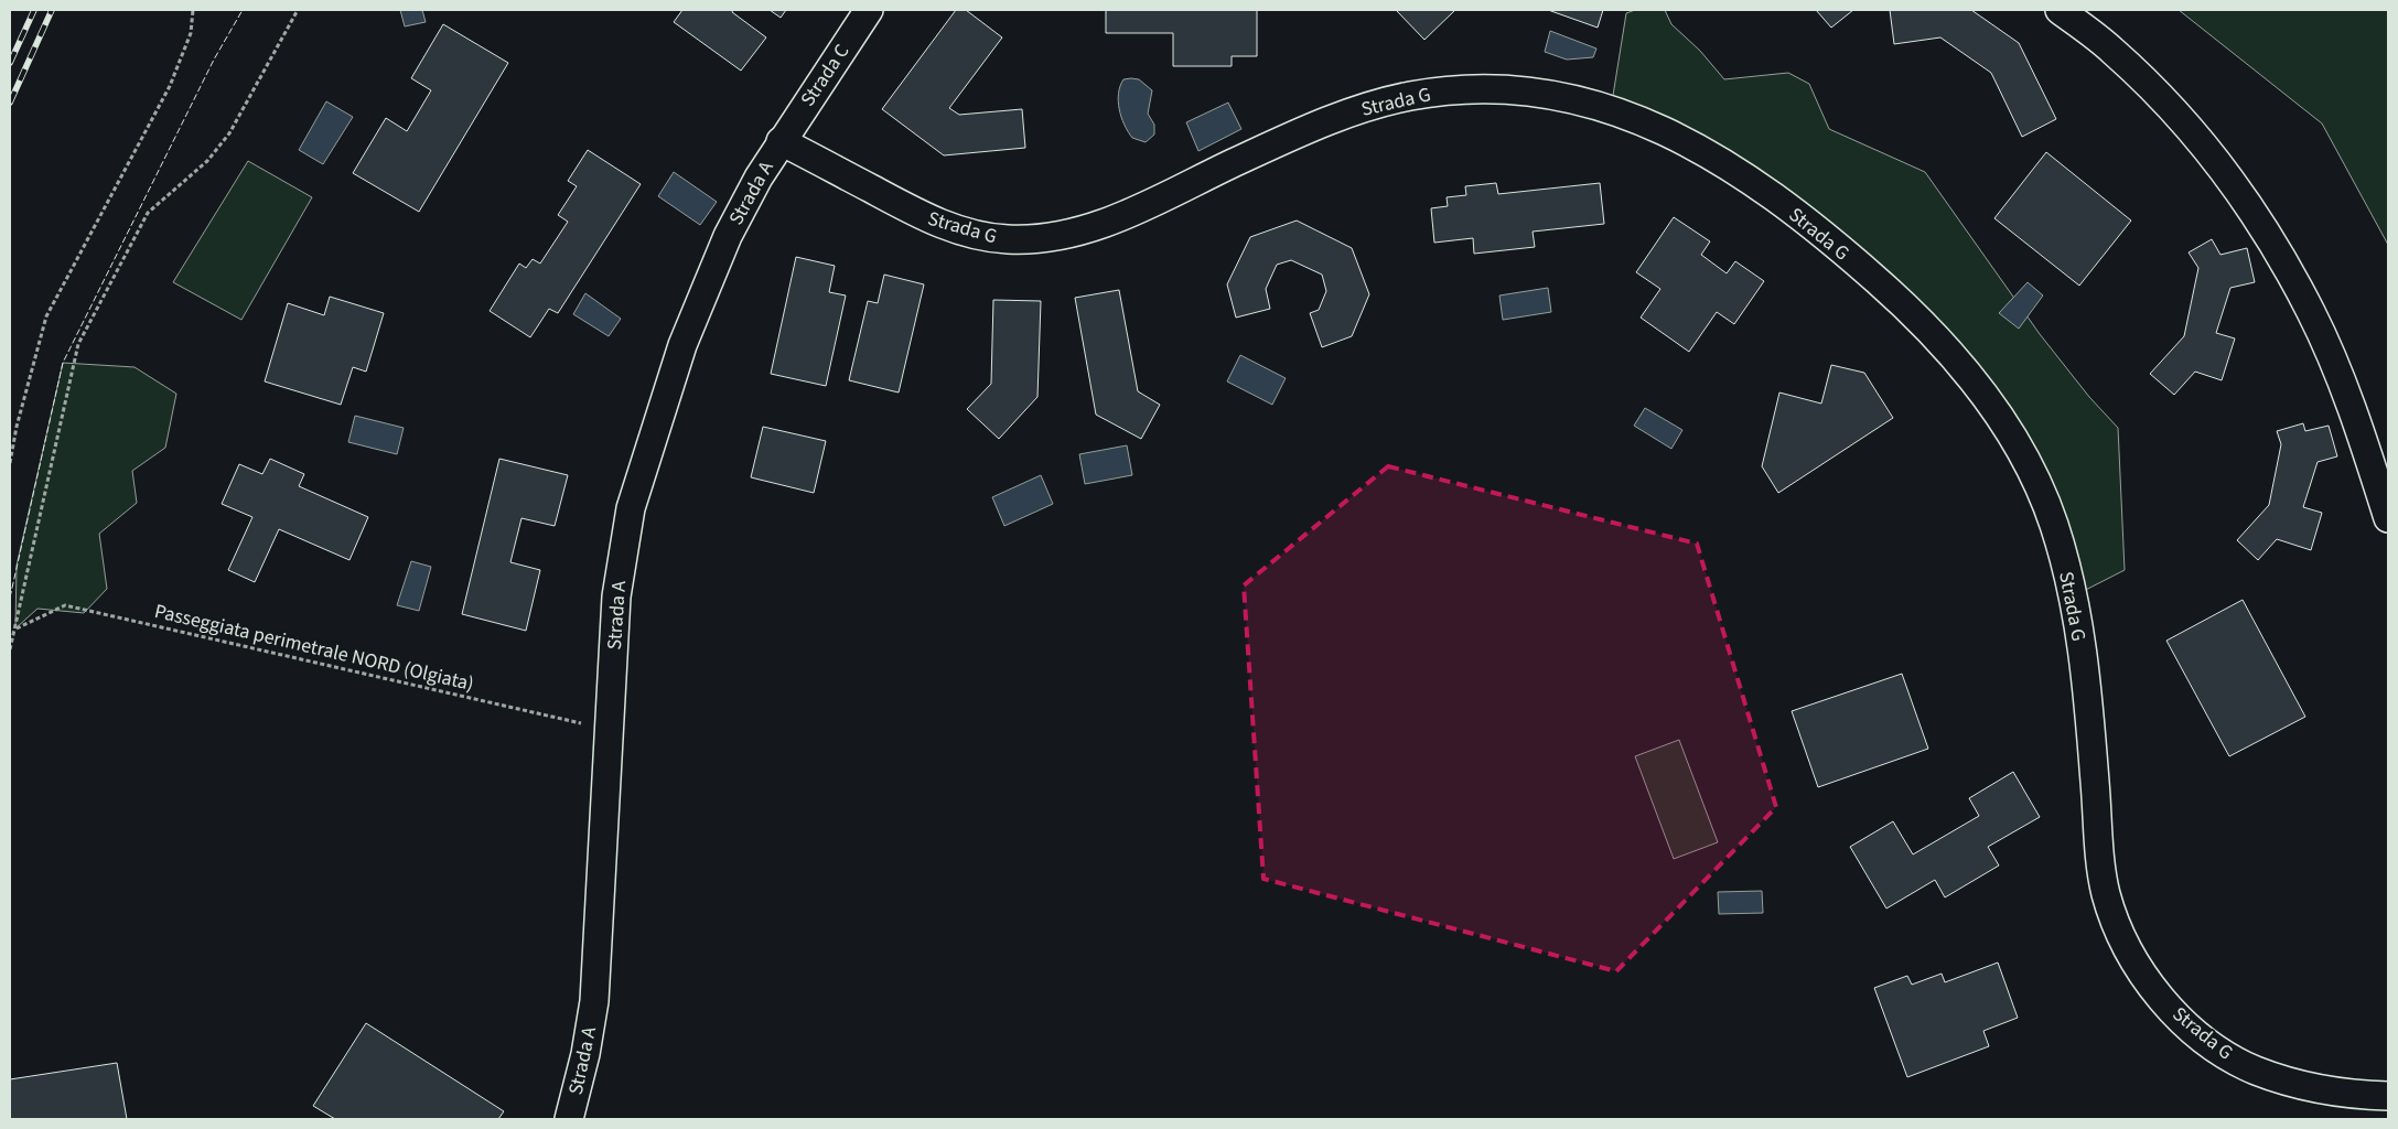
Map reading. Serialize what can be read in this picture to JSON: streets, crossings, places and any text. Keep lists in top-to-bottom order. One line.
{"streets":{"street":["Strada C","Strada G","Strada A"],"path":["Passeggiata perimetrale NORD (Olgiata)"]},"crossings":[["Strada C","Strada G"],["Strada C","Strada A"],["Strada G","Strada A"],["Strada A","Passeggiata perimetrale NORD (Olgiata)"]]}
